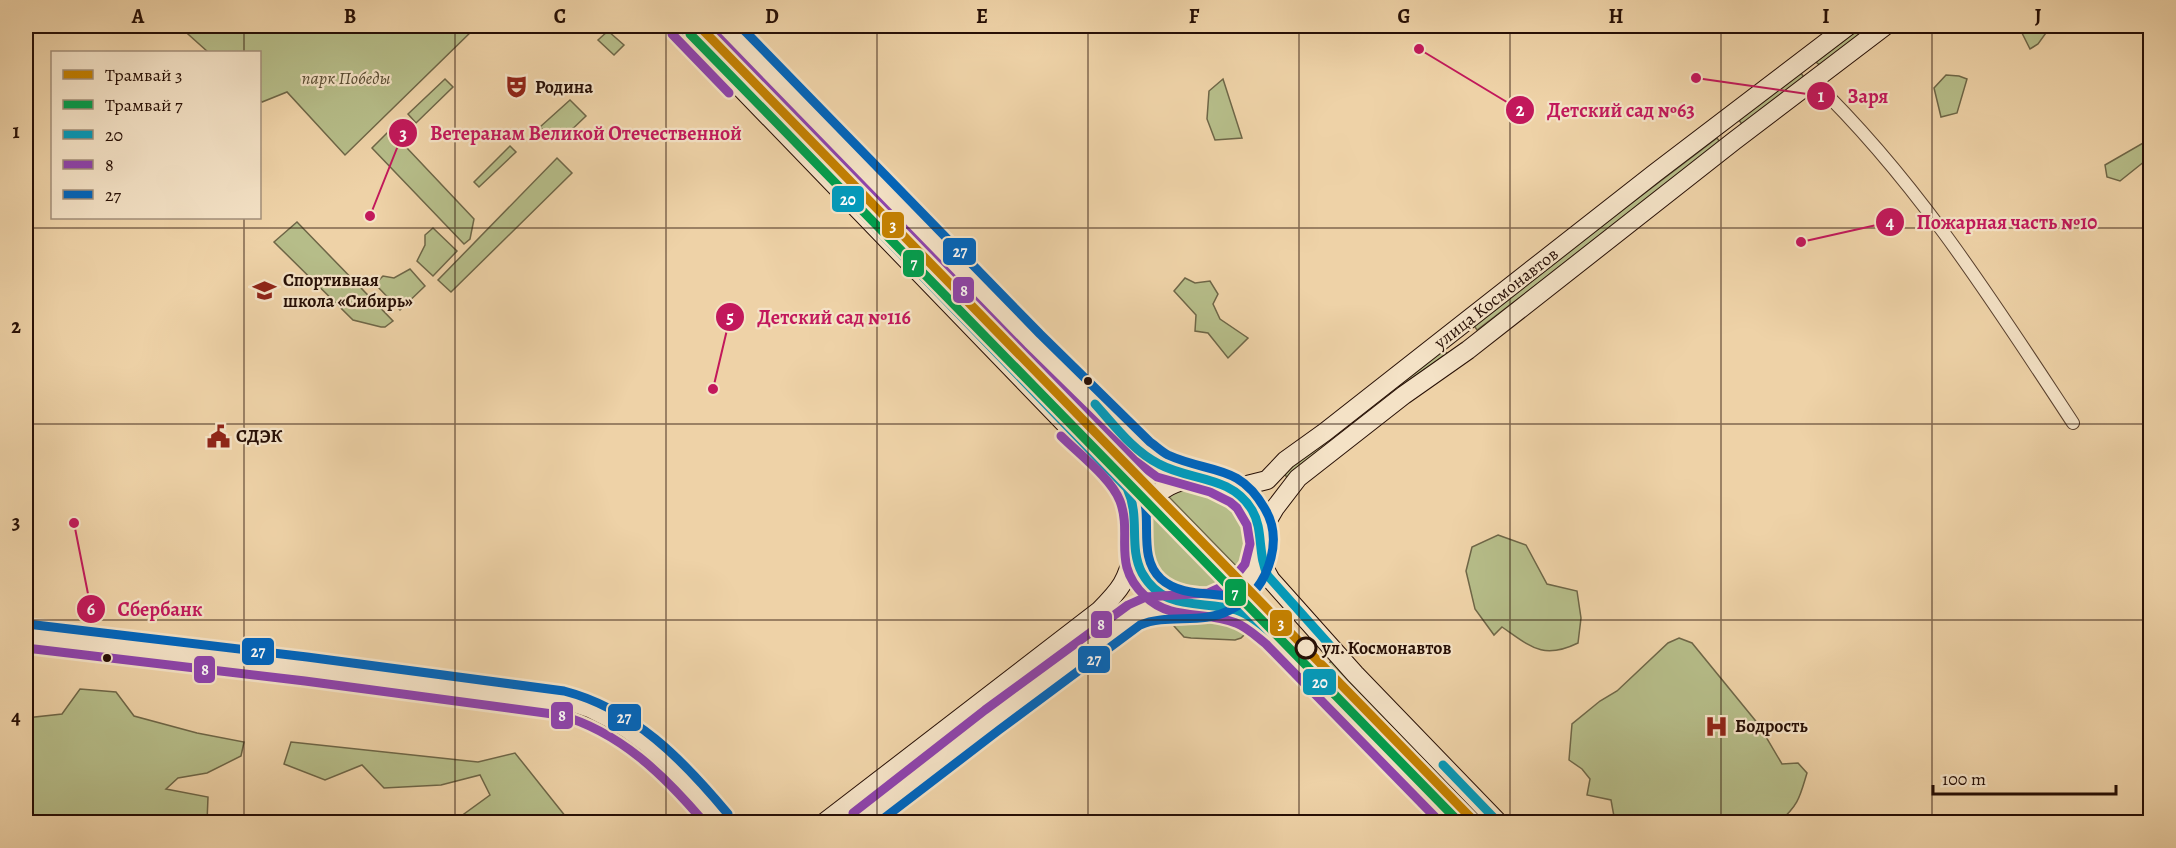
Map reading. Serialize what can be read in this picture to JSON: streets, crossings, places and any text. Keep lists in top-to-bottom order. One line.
{"streets":{"street":["улица Космонавтов"]},"parks":["парк Победы"],"places":{"other":["Детский сад №63","Заря","Ветеранам Великой Отечественной","Пожарная часть №10","Детский сад №116","Сбербанк","ул. Космонавтов"],"theatre":["Родина"],"school or university":["Спортивная школа «Сибирь»"],"public building":["СДЭК"],"hospital":["Бодрость"]},"lines":["tram line 3","transit line 20","transit line 27","tram line 7","transit line 8"],"legend":["Трамвай 3","Трамвай 7","20","8","27"],"scale_bar":"100 m","grid":{"columns":["A","B","C","D","E","F","G","H","I","J"],"rows":["1","2","3","4"]}}
